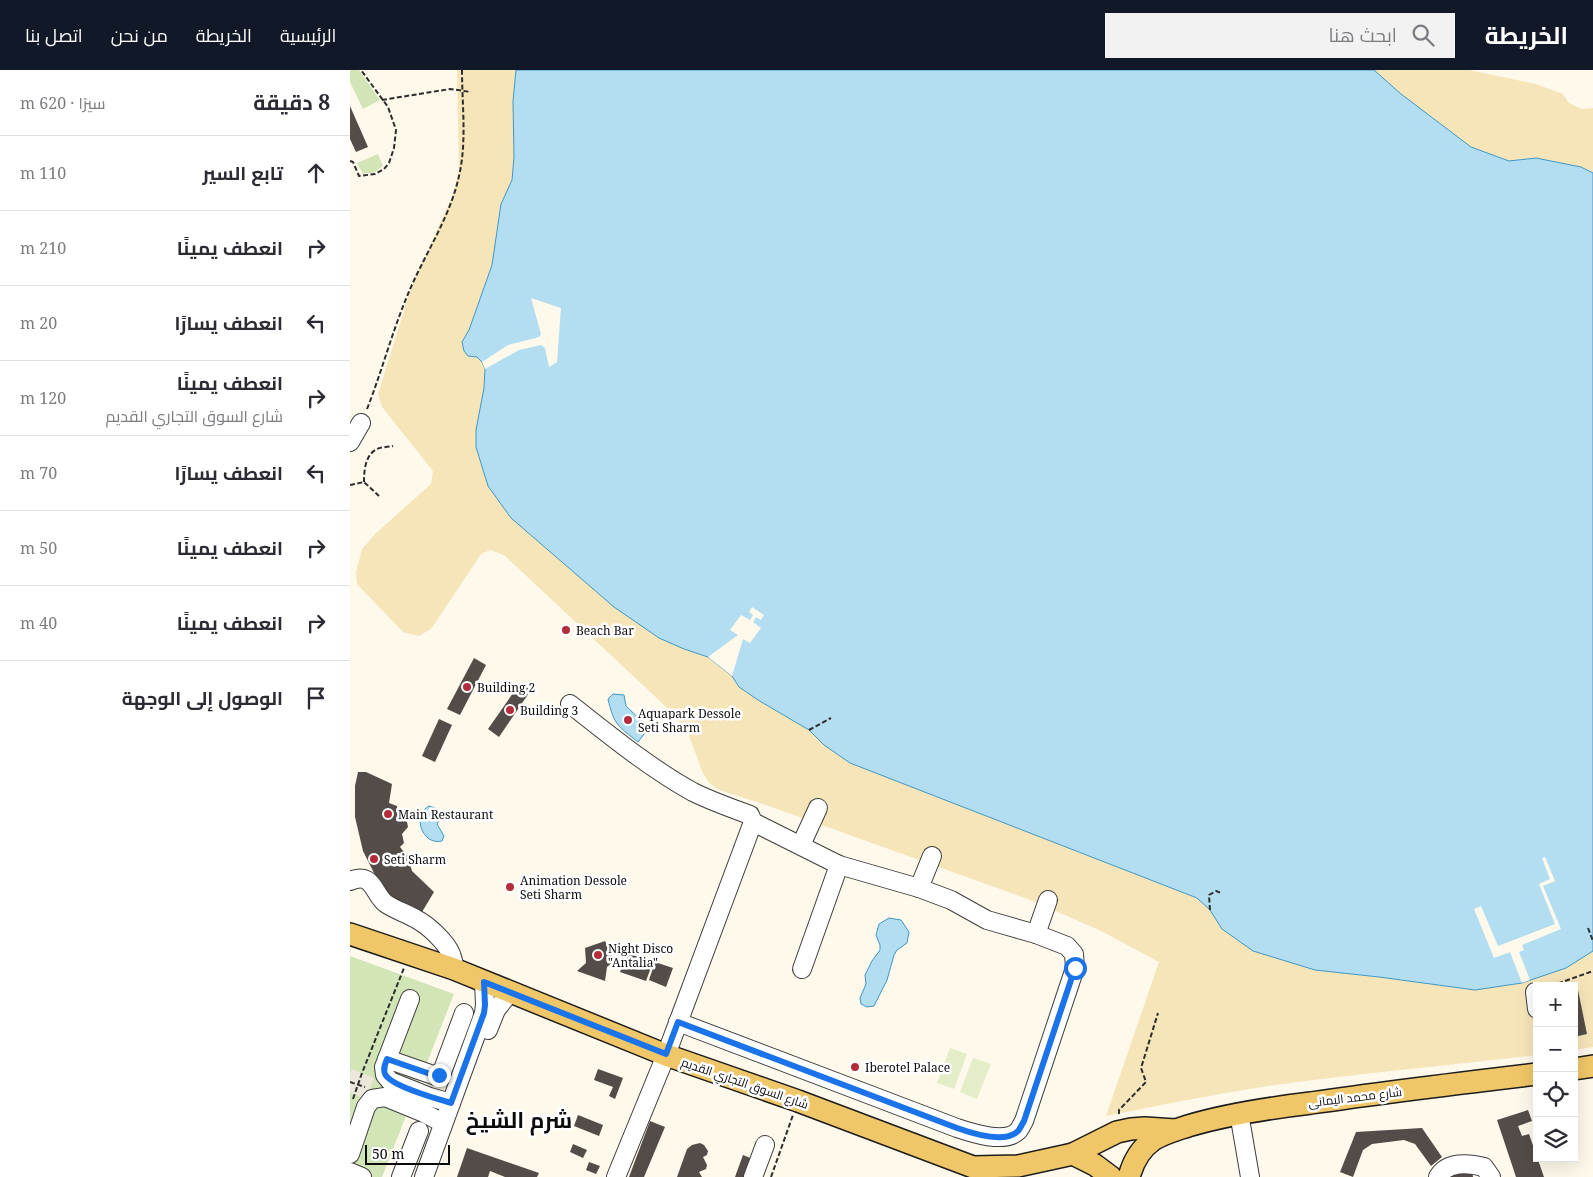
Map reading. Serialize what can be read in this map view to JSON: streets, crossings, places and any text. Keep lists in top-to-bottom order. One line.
{"streets":{"main road":["شارع السوق التجاري القديم","شارع محمد اليمانى"]},"crossings":[["شارع السوق التجاري القديم","شارع محمد اليمانى"]],"districts":["شرم الشيخ"],"places":["Beach Bar","Building 2","Building 3","Aquapark Dessole Seti Sharm","Main Restaurant","Seti Sharm","Animation Dessole Seti Sharm","Night Disco \"Antalia\"","Iberotel Palace"],"scale_bar":"50 m","page":{"header":"الخريطة","search":"ابحث هنا","nav":["الرئيسية","الخريطة","من نحن","اتصل بنا"],"heading":["8 دقيقة","سيرًا · 620 m"],"list":[["تابع السير","110 m"],["انعطف يمينًا","210 m"],["انعطف يسارًا","20 m"],["انعطف يمينًا","شارع السوق التجاري القديم","120 m"],["انعطف يسارًا","70 m"],["انعطف يمينًا","50 m"],["انعطف يمينًا","40 m"],"الوصول إلى الوجهة"],"map_buttons":["+","−"],"scale":"50 m"}}
